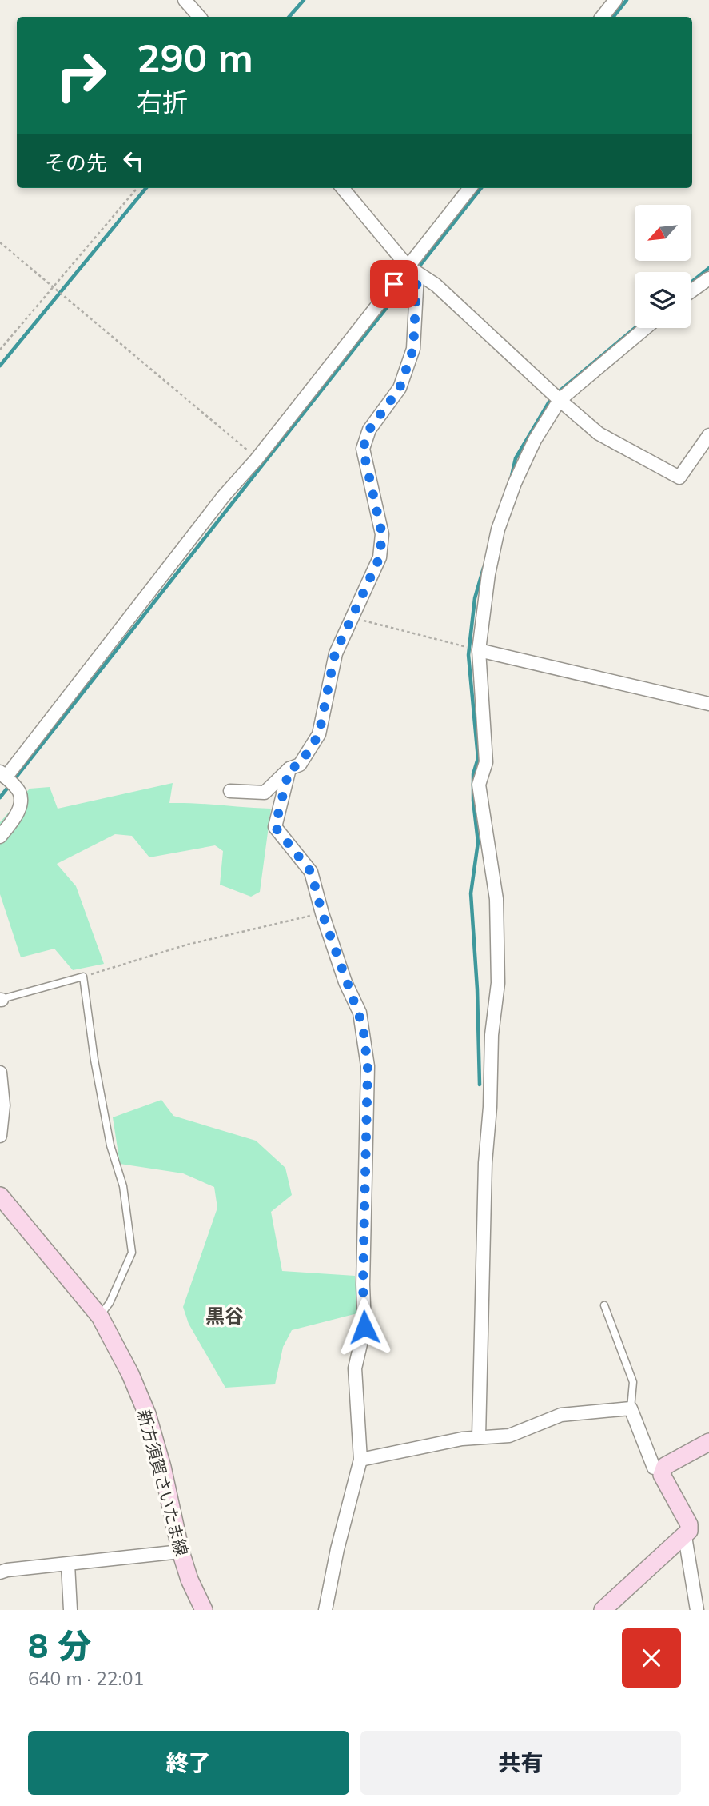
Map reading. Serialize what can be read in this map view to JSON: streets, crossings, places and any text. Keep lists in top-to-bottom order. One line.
{"streets":{"main road":["新方須賀さいたま線"]},"districts":["黒谷"],"north":"bottom left","page":{"turn":["290 m","右折"],"then":"その先","heading":["8 分","640 m · 22:01"],"buttons":["終了","共有"]}}
